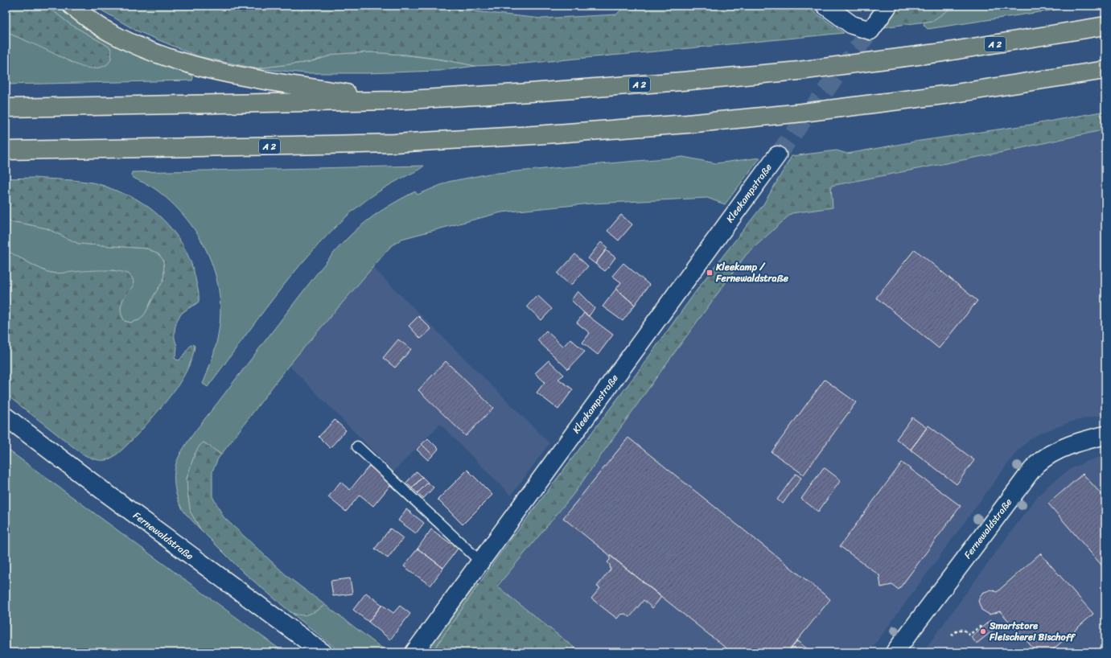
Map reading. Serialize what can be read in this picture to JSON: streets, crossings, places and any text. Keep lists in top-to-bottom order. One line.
{"streets":{"highway":["A 2"],"street":["Kleekampstraße","Fernewaldstraße"]},"places":{"transit":["Kleekamp / Fernewaldstraße"],"other":["Smartstore Fleischerei Bischoff"]}}
